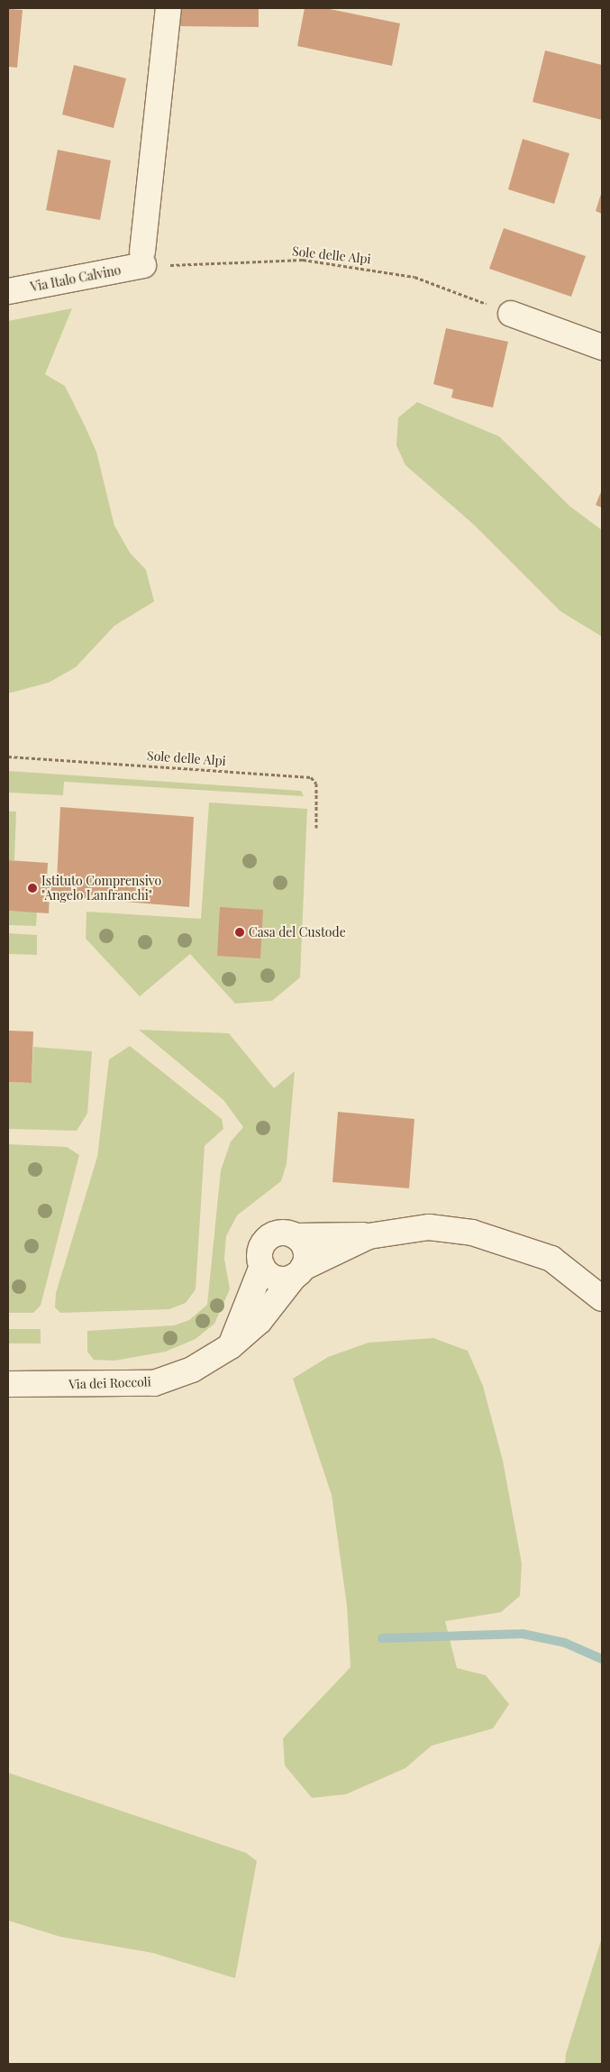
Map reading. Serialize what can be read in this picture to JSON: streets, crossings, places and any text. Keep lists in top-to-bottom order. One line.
{"streets":{"street":["Via Italo Calvino","Via dei Roccoli"],"path":["Sole delle Alpi"]},"crossings":[["Sole delle Alpi","Via Italo Calvino"]],"places":["Istituto Comprensivo \"Angelo Lanfranchi\"","Casa del Custode"]}
